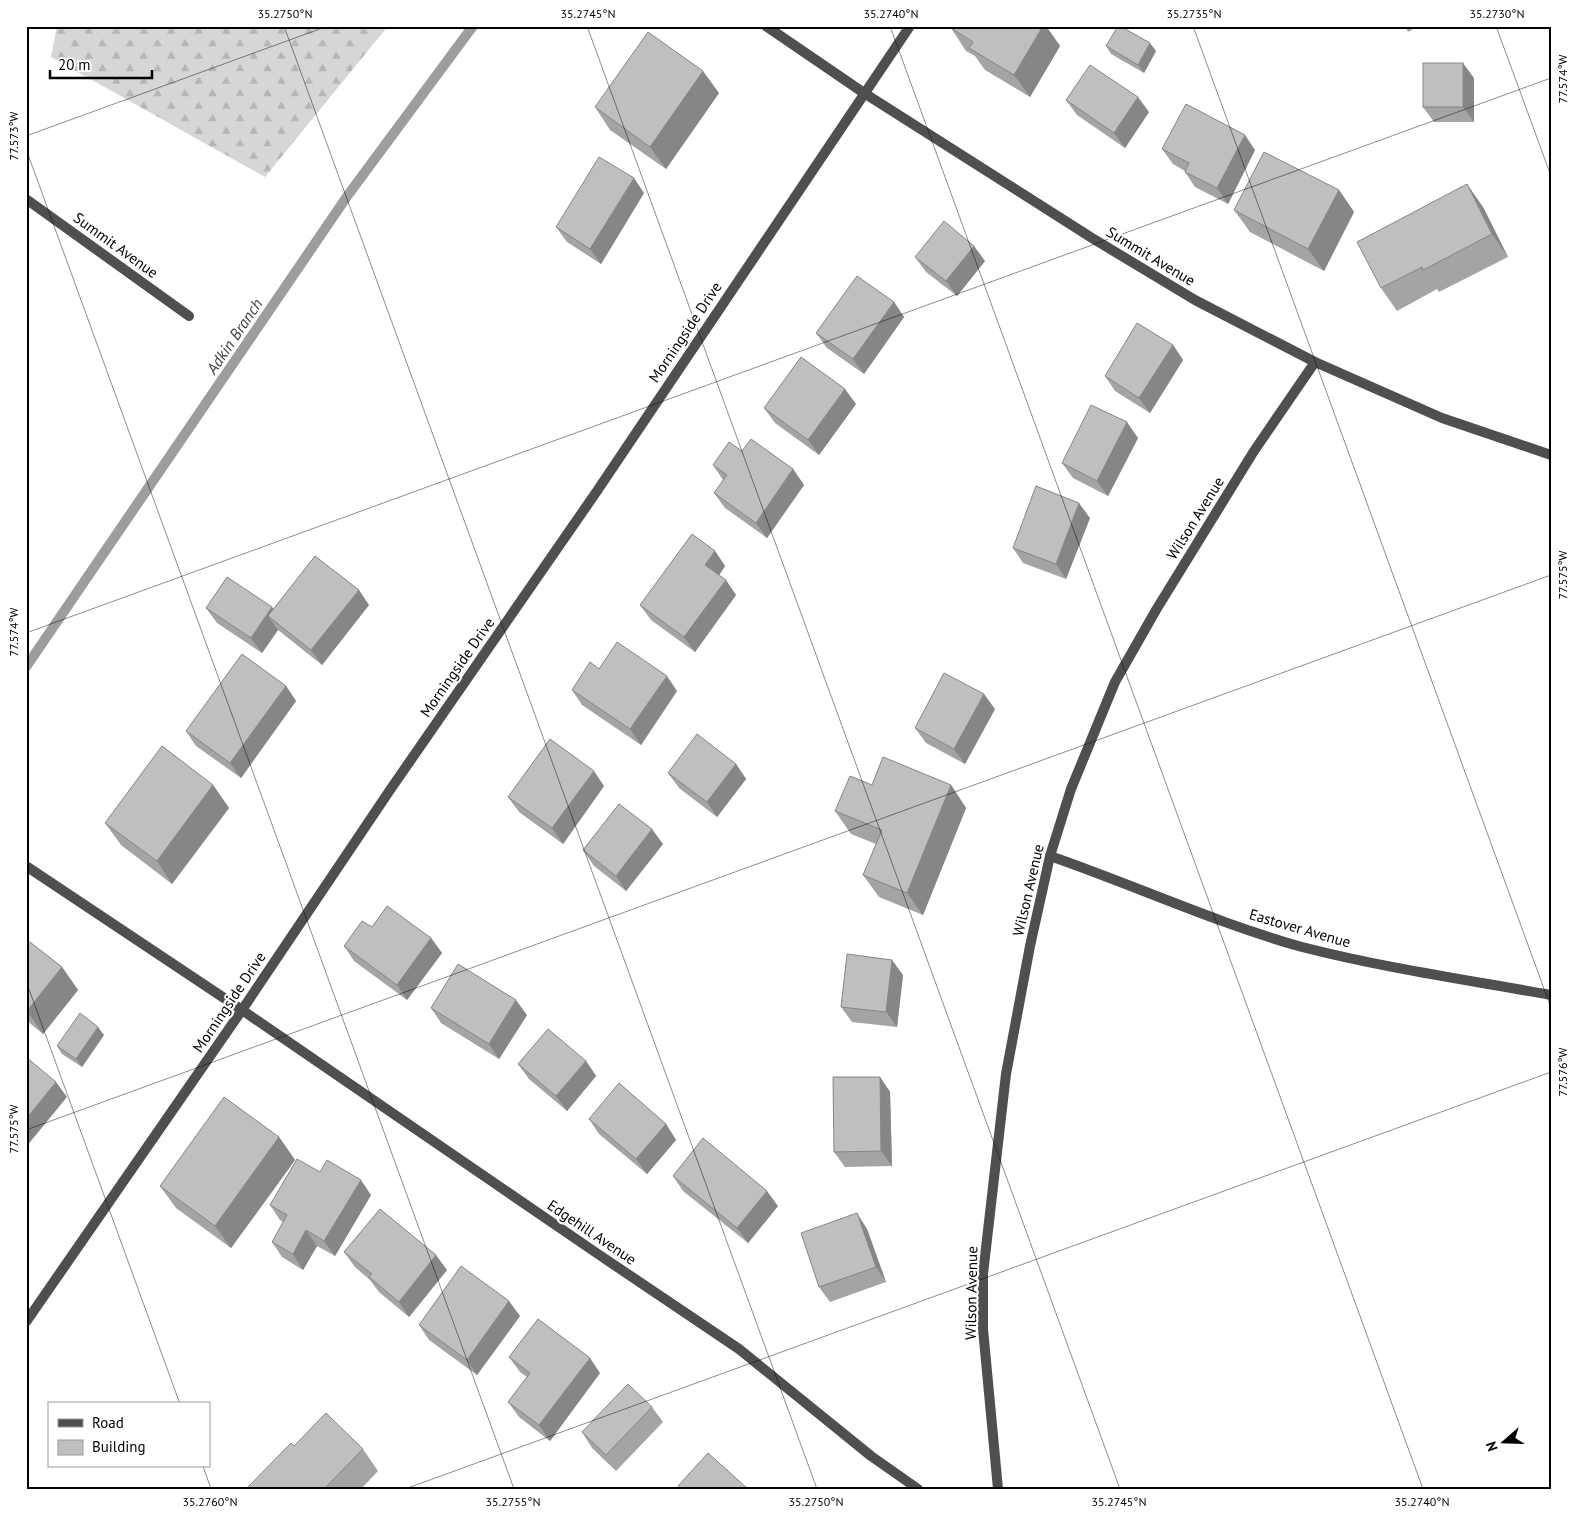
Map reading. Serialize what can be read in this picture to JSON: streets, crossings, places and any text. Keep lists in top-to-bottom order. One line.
{"streets":{"street":["Summit Avenue","Morningside Drive","Wilson Avenue","Eastover Avenue","Edgehill Avenue"]},"crossings":[["Summit Avenue","Morningside Drive"],["Summit Avenue","Wilson Avenue"],["Morningside Drive","Edgehill Avenue"],["Wilson Avenue","Eastover Avenue"]],"water":["Adkin Branch"],"legend":["Road","Building"],"scale_bar":"20 m","north":"left","coordinates":["35.2750°N","35.2745°N","35.2740°N","35.2735°N","35.2730°N","77.574°W","77.573°W","77.575°W","77.576°W","35.2760°N","35.2755°N"]}
